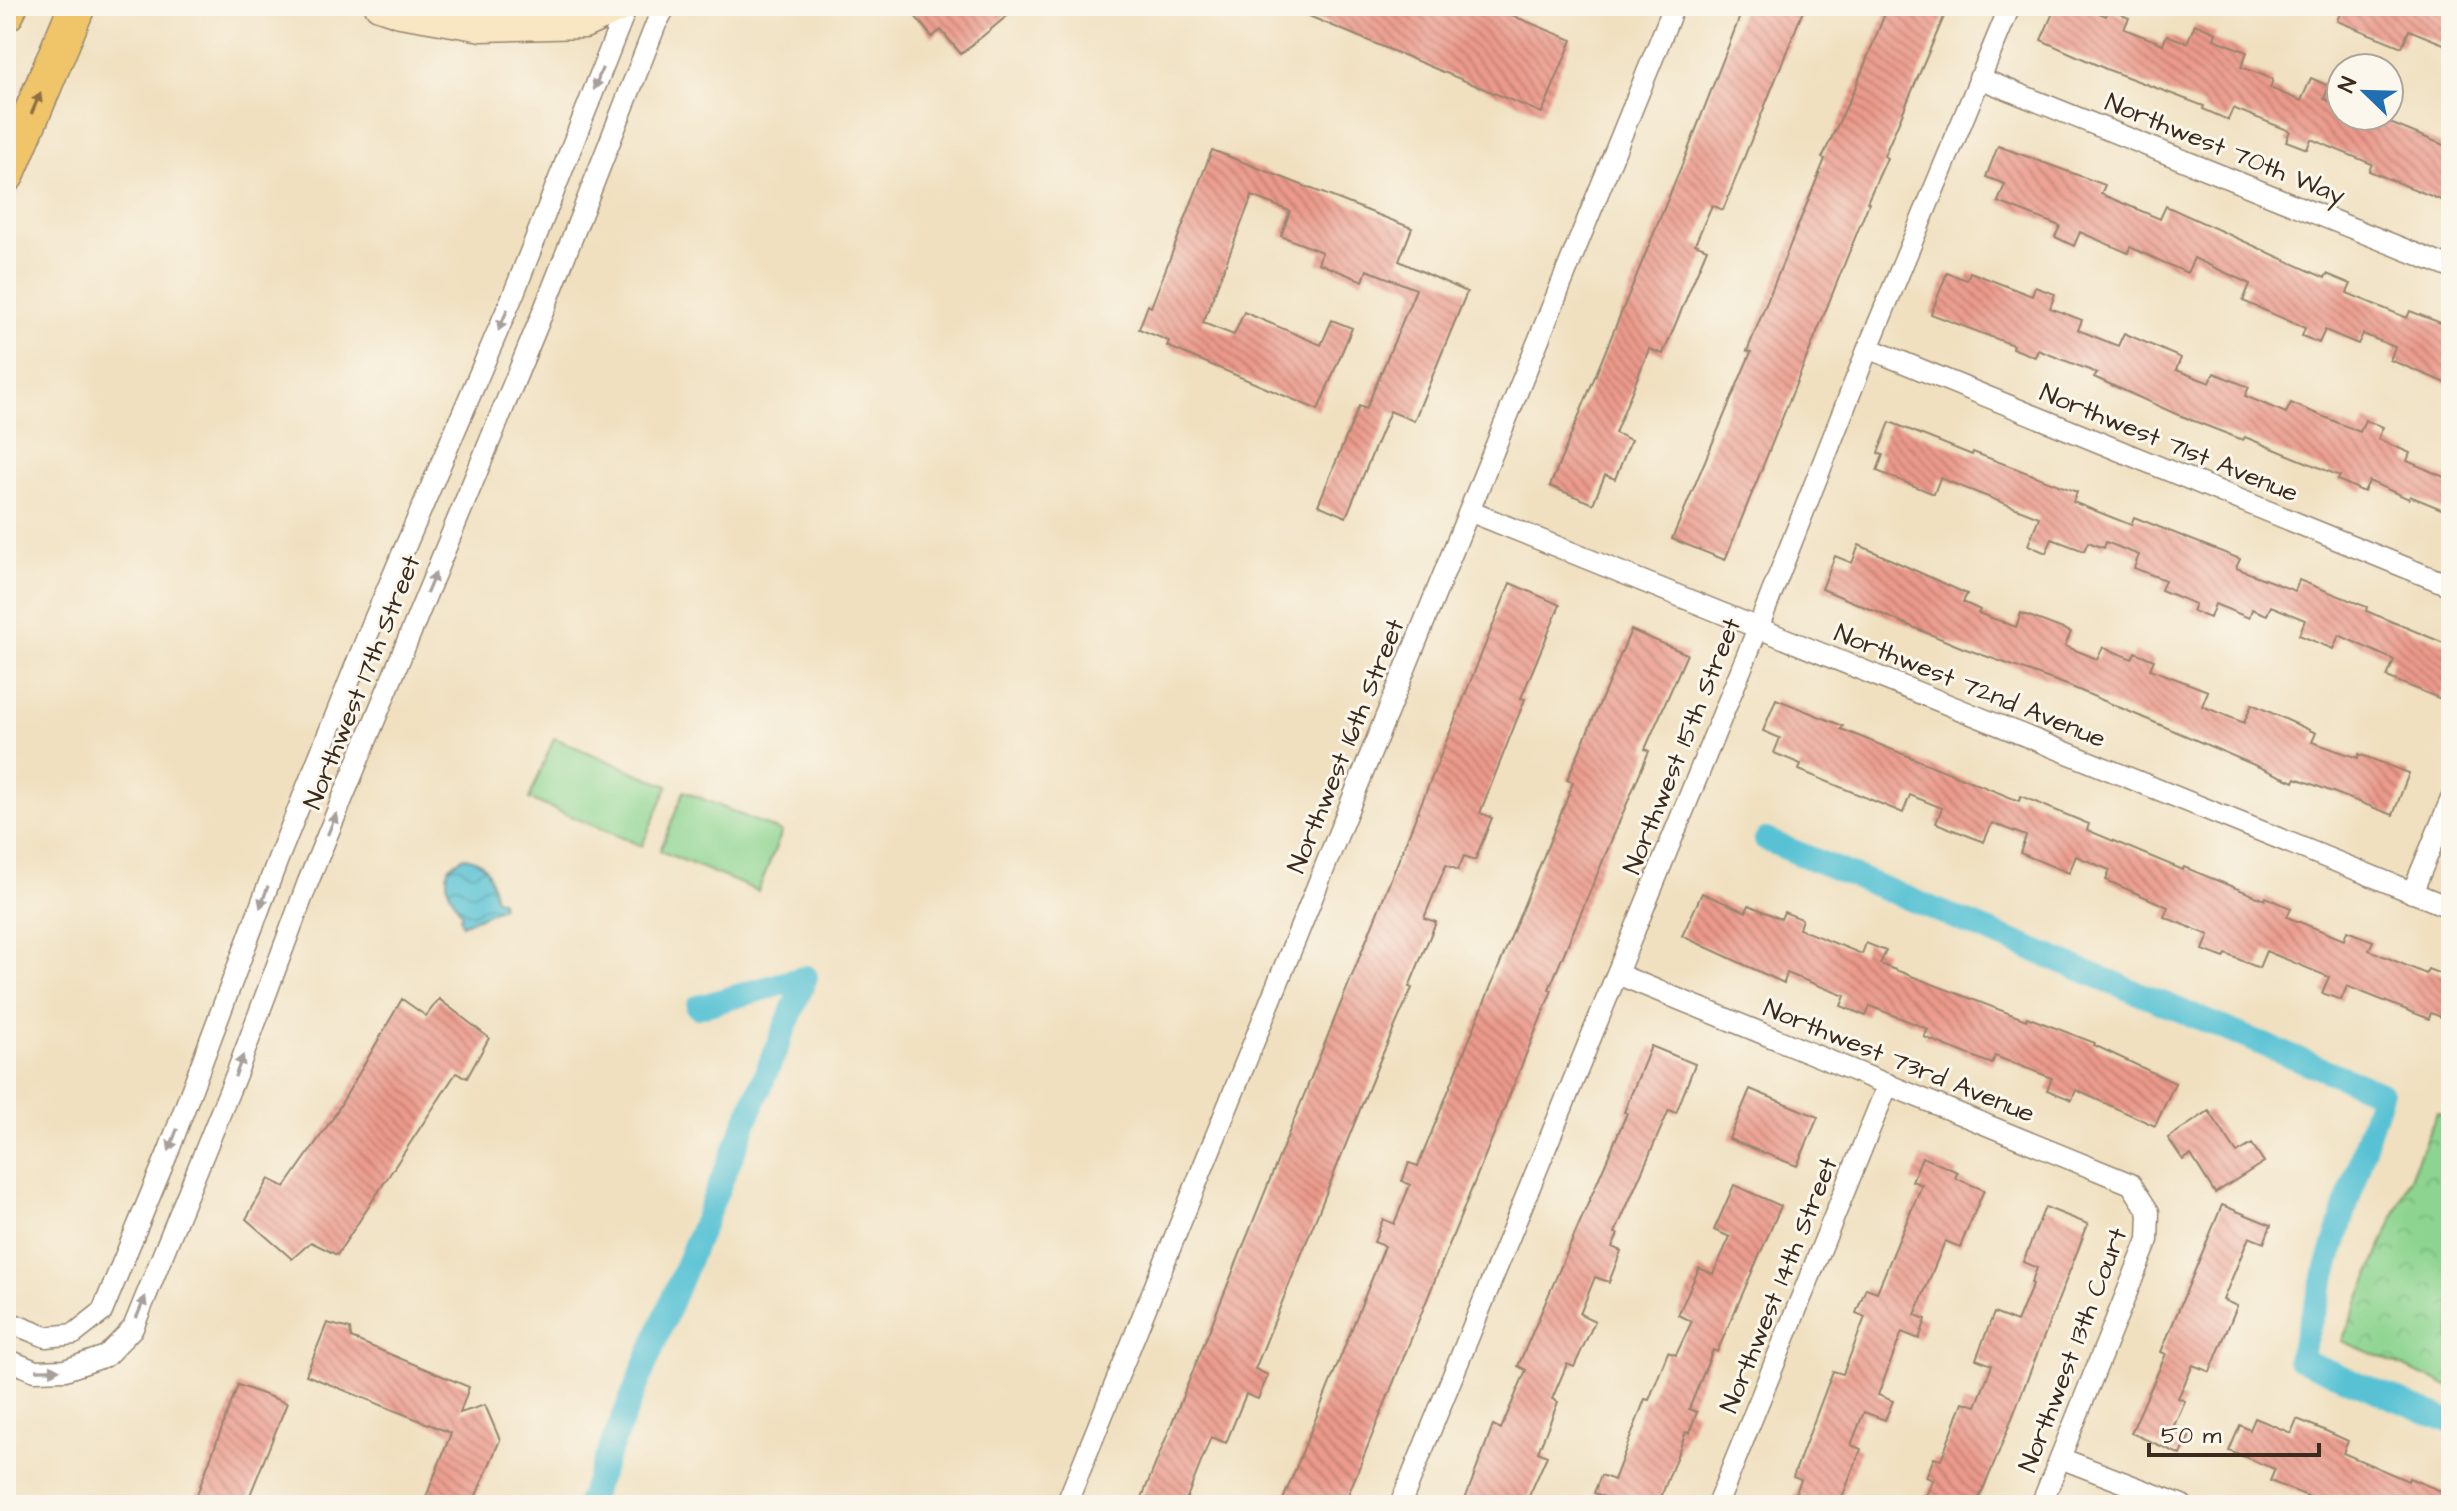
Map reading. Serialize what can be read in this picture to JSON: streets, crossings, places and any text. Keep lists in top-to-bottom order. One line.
{"streets":{"street":["Northwest 70th Way","Northwest 71st Avenue","Northwest 17th Street","Northwest 72nd Avenue","Northwest 16th Street","Northwest 15th Street","Northwest 73rd Avenue","Northwest 14th Street","Northwest 13th Court"]},"crossings":[["Northwest 70th Way","Northwest 15th Street"],["Northwest 71st Avenue","Northwest 15th Street"],["Northwest 72nd Avenue","Northwest 16th Street"],["Northwest 72nd Avenue","Northwest 15th Street"],["Northwest 15th Street","Northwest 73rd Avenue"],["Northwest 73rd Avenue","Northwest 14th Street"],["Northwest 73rd Avenue","Northwest 13th Court"]],"scale_bar":"50 m","north":"top left"}
